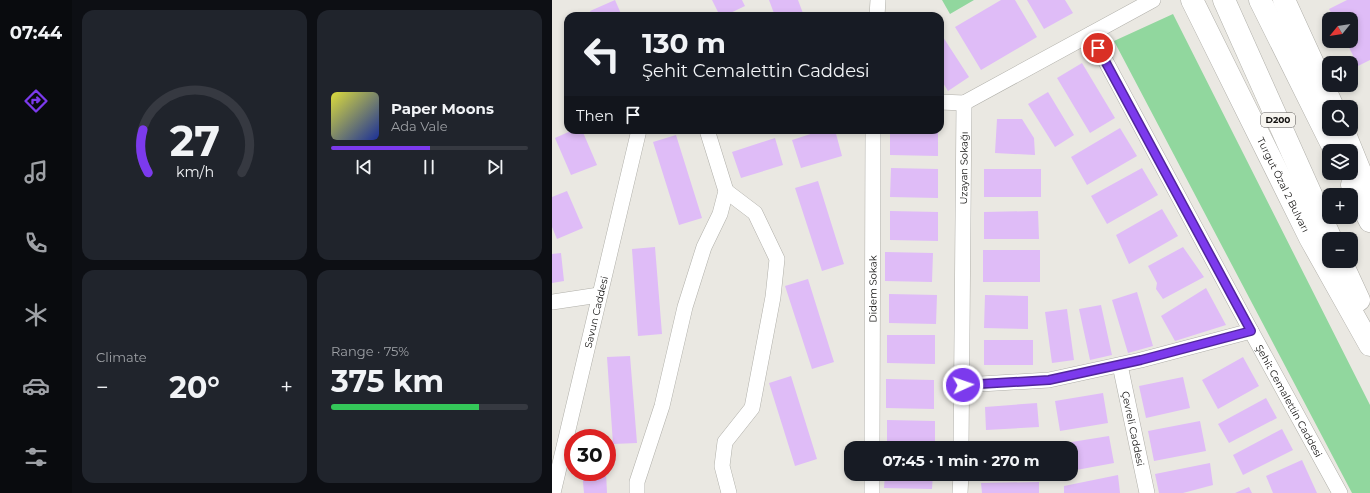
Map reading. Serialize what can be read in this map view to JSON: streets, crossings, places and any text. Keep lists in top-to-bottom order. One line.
{"streets":{"highway":["D200","Turgut Özal 2 Bulvarı"],"street":["Uzayan Sokağı","Didem Sokak","Savun Caddesi","Şehit Cemalettin Caddesi","Çevreli Caddesi"]},"north":"bottom left","page":{"tabs":"07:44","map_buttons":["+","−"],"turn":["130 m","Şehit Cemalettin Caddesi"],"song":["Paper Moons","Ada Vale"],"then":"Then","tile":["Climate",["Range · 75%","375 km"]],"heat":["−","20°","+"],"limit":"30","trip":"07:45 · 1 min · 270 m","gauge":["27","km/h"]}}
